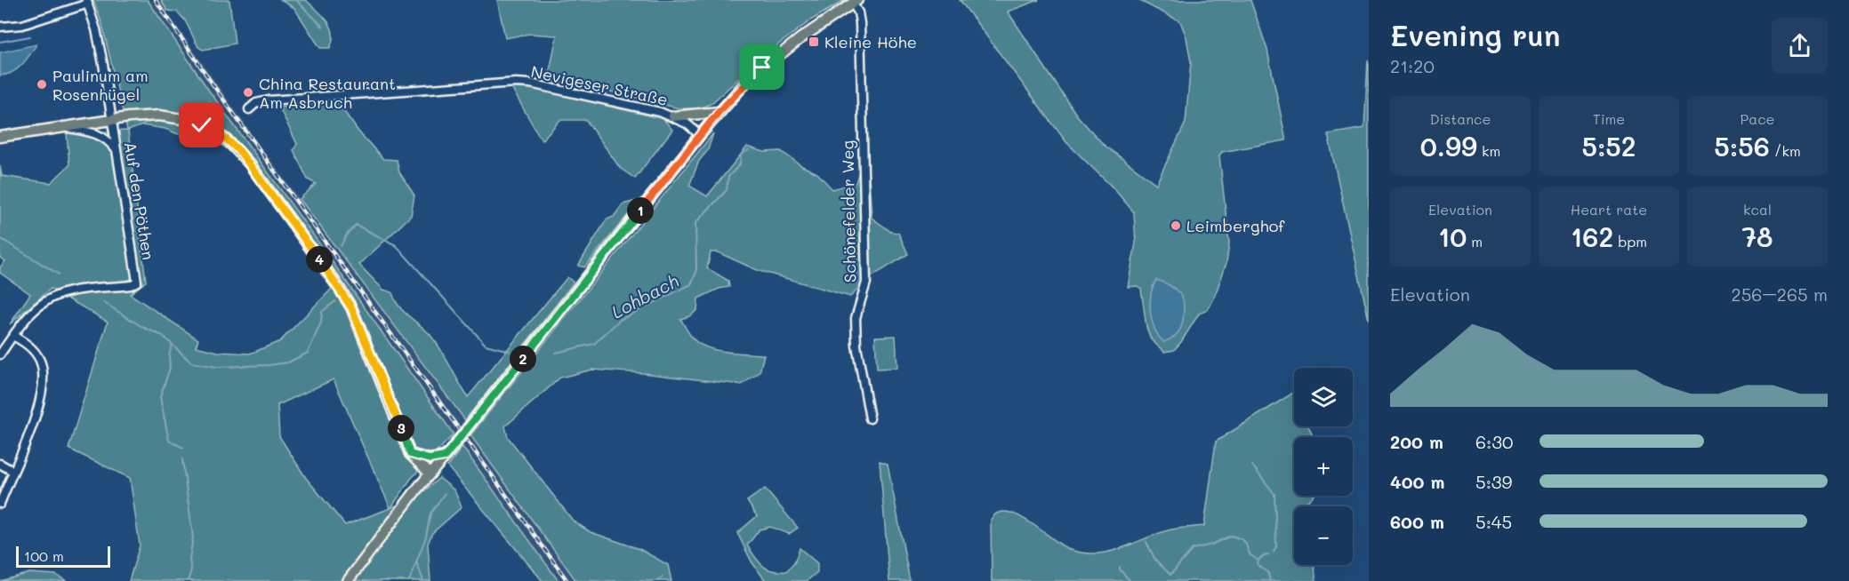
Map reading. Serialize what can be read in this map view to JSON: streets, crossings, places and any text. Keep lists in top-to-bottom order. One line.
{"streets":{"street":["Nevigeser Straße","Auf den Pöthen","Schönefelder Weg"]},"water":["Lohbach"],"places":{"transit":["Kleine Höhe"],"other":["Paulinum am Rosenhügel","China Restaurant Am Asbruch","Leimberghof"]},"scale_bar":"100 m","page":{"heading":["Evening run","21:20"],"stats":[["Distance","0.99 km"],["Time","5:52"],["Pace","5:56 /km"],["Elevation","10 m"],["Heart rate","162 bpm"],["kcal","78"]],"pins":["1","4","2","3"],"chart":["Elevation","256–265 m"],"map_buttons":["+","−"],"list":[{"name":"200 m","note":"6:30"},{"name":"400 m","note":"5:39"},{"name":"600 m","note":"5:45"}],"scale":"100 m"}}
